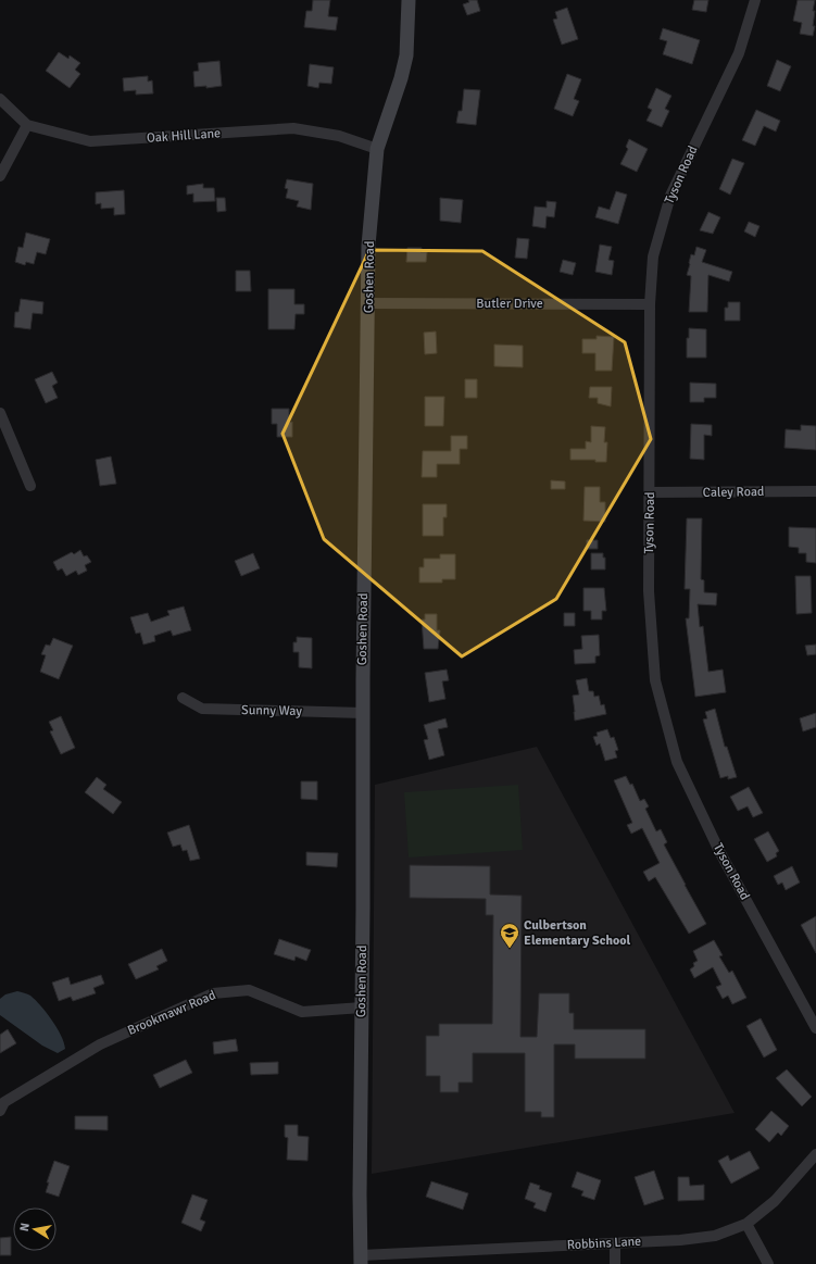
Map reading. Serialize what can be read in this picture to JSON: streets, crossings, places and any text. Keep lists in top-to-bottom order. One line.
{"streets":{"street":["Oak Hill Lane","Tyson Road","Goshen Road","Butler Drive","Caley Road","Sunny Way","Brookmawr Road","Robbins Lane"]},"crossings":[["Oak Hill Lane","Goshen Road"],["Tyson Road","Butler Drive"],["Tyson Road","Caley Road"],["Goshen Road","Butler Drive"],["Goshen Road","Sunny Way"],["Goshen Road","Brookmawr Road"],["Goshen Road","Robbins Lane"]],"places":{"school or university":["Culbertson Elementary School"]},"north":"left"}
